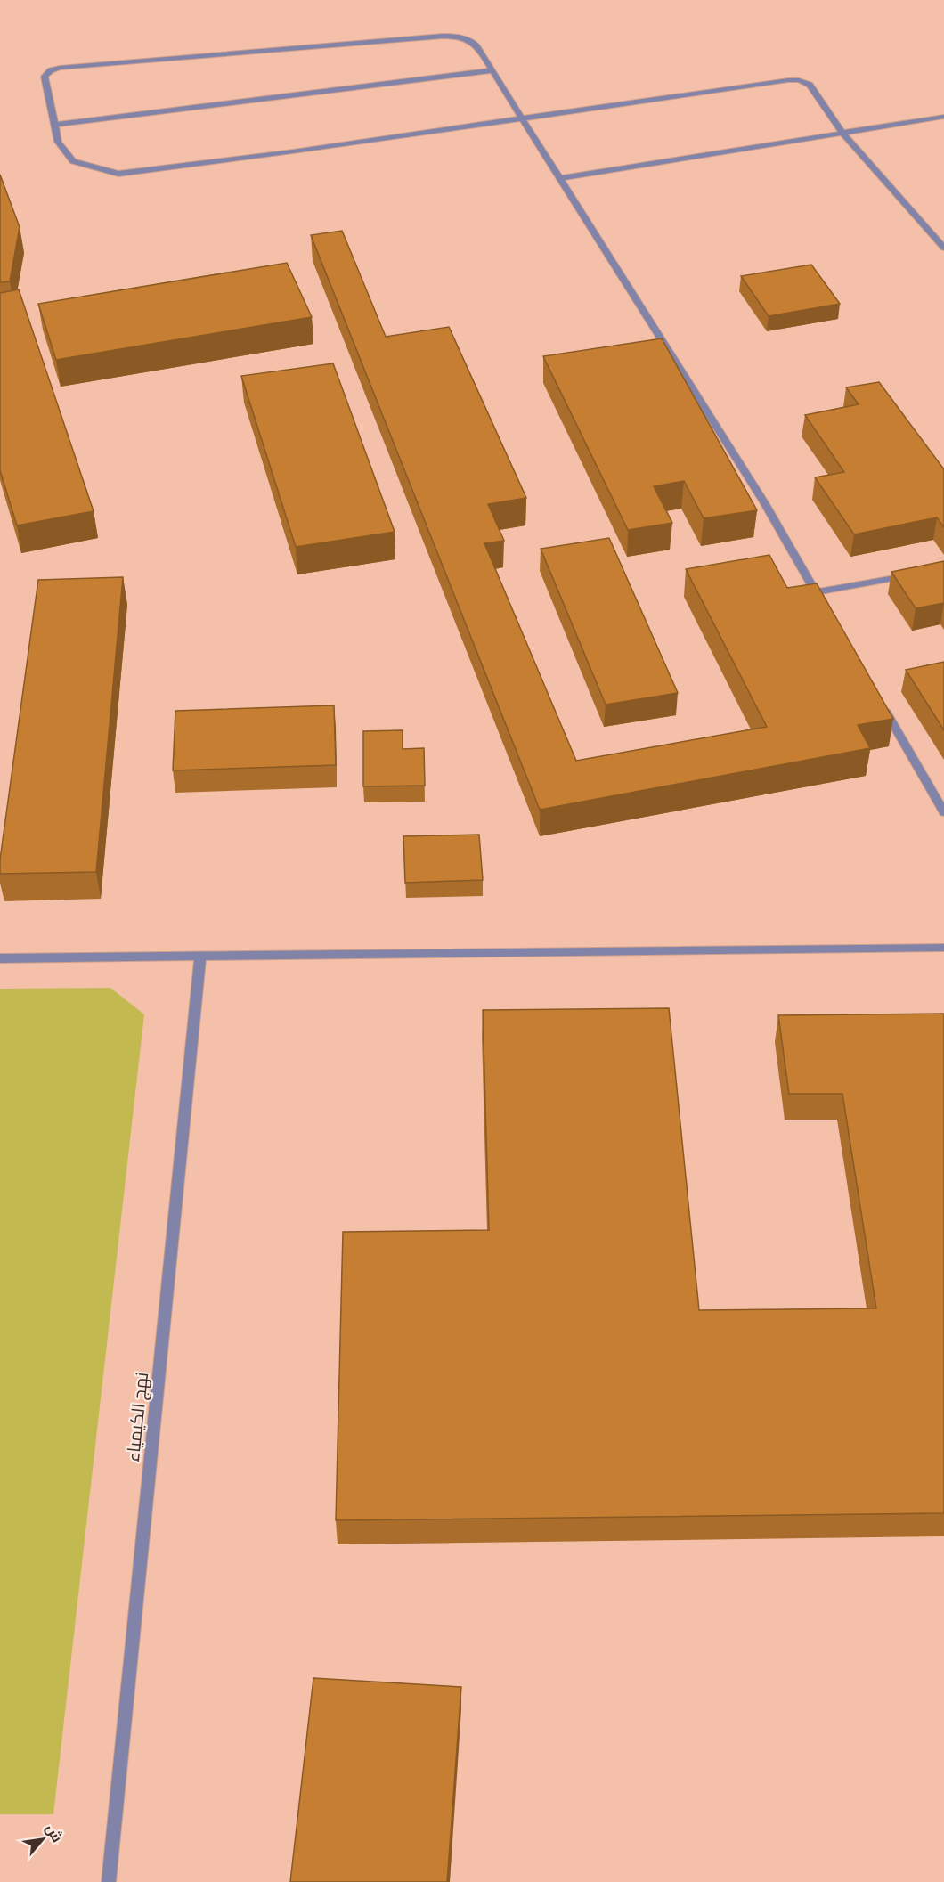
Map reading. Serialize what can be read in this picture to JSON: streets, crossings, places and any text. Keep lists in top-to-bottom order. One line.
{"streets":{"street":["نهج الكيمياء"]},"north":"top right"}
